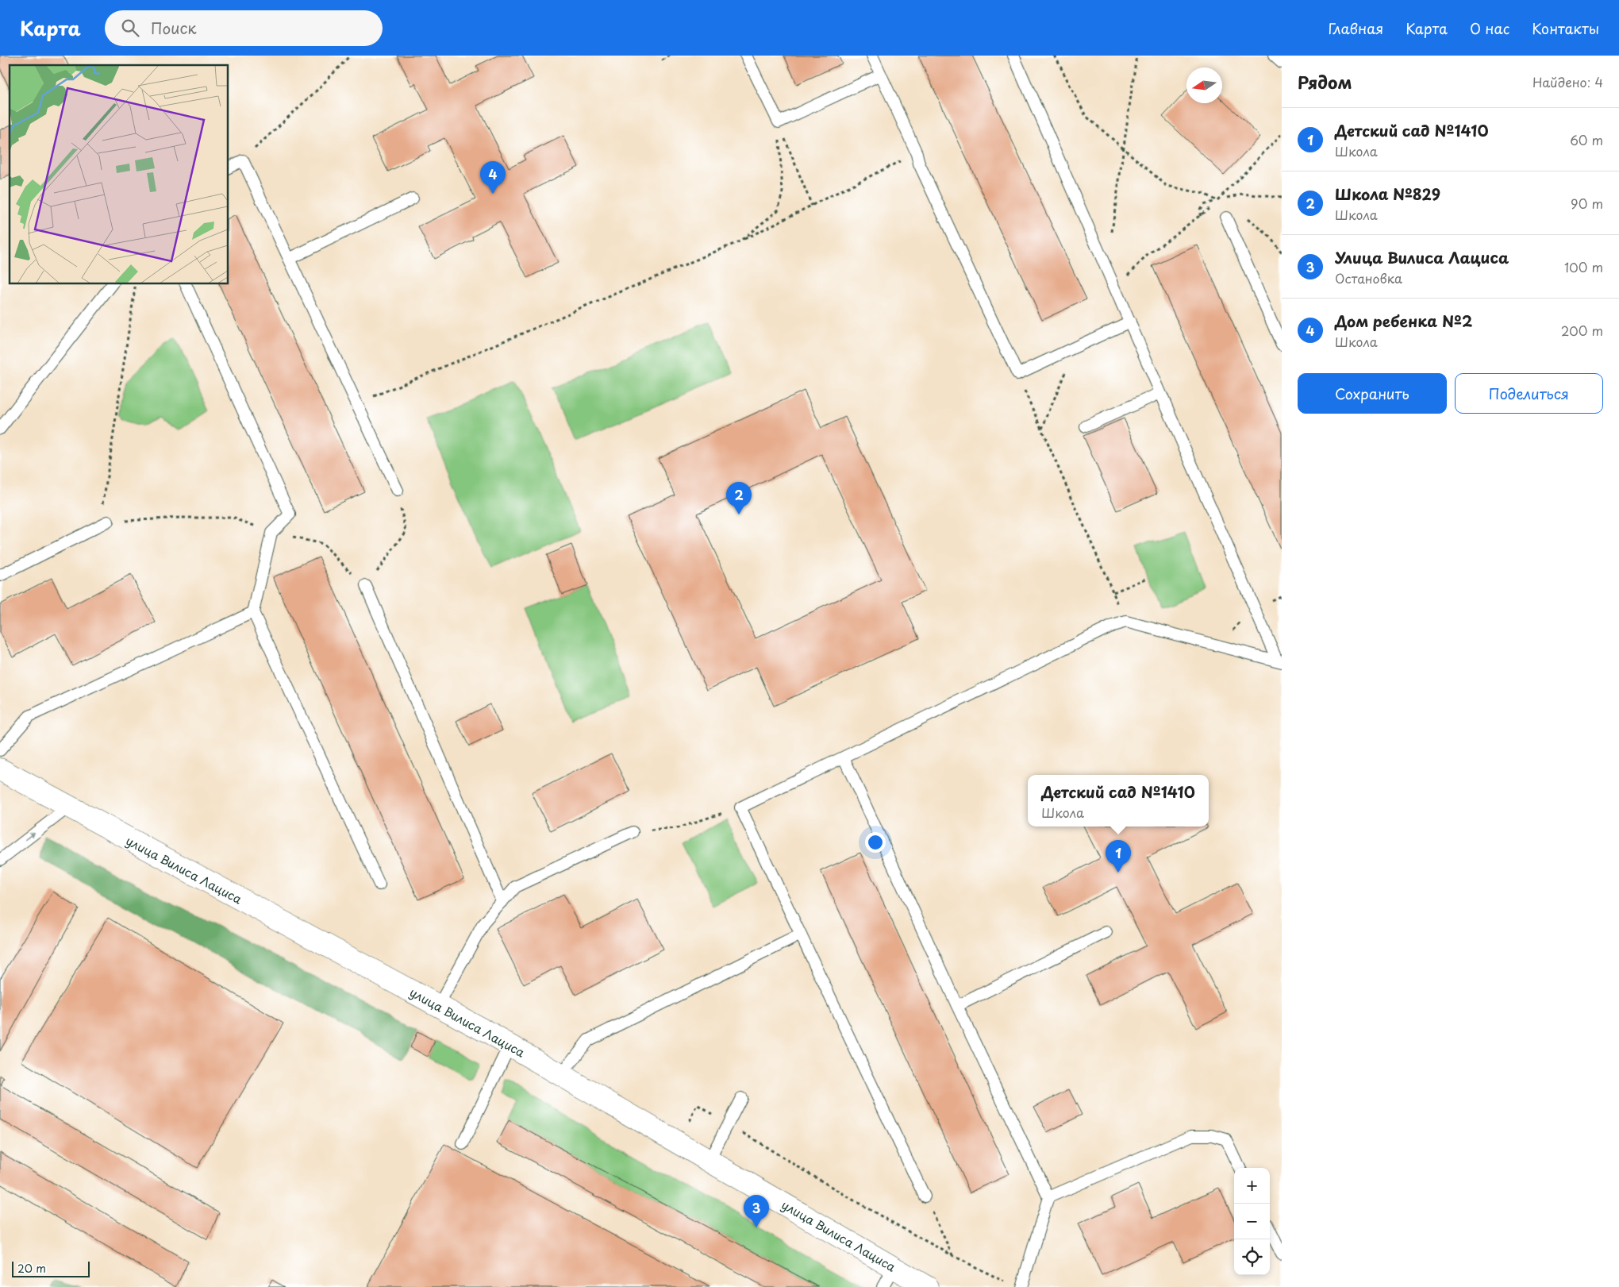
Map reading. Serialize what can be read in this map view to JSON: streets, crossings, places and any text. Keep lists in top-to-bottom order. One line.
{"streets":{"street":["улица Вилиса Лациса"]},"scale_bar":"20 m","north":"left","page":{"header":"Карта","search":"Поиск","nav":["Главная","Карта","О нас","Контакты"],"heading":["Рядом","Найдено: 4"],"list":[{"mark":"1","name":"Детский сад №1410","note":"Школа","value":"60 m"},{"mark":"2","name":"Школа №829","note":"Школа","value":"90 m"},{"mark":"3","name":"Улица Вилиса Лациса","note":"Остановка","value":"100 m"},{"mark":"4","name":"Дом ребенка №2","note":"Школа","value":"200 m"}],"pins":["4","2","1","3"],"buttons":["Сохранить","Поделиться"],"popup":["Детский сад №1410","Школа"],"map_buttons":["+","−"],"scale":"20 m"}}
